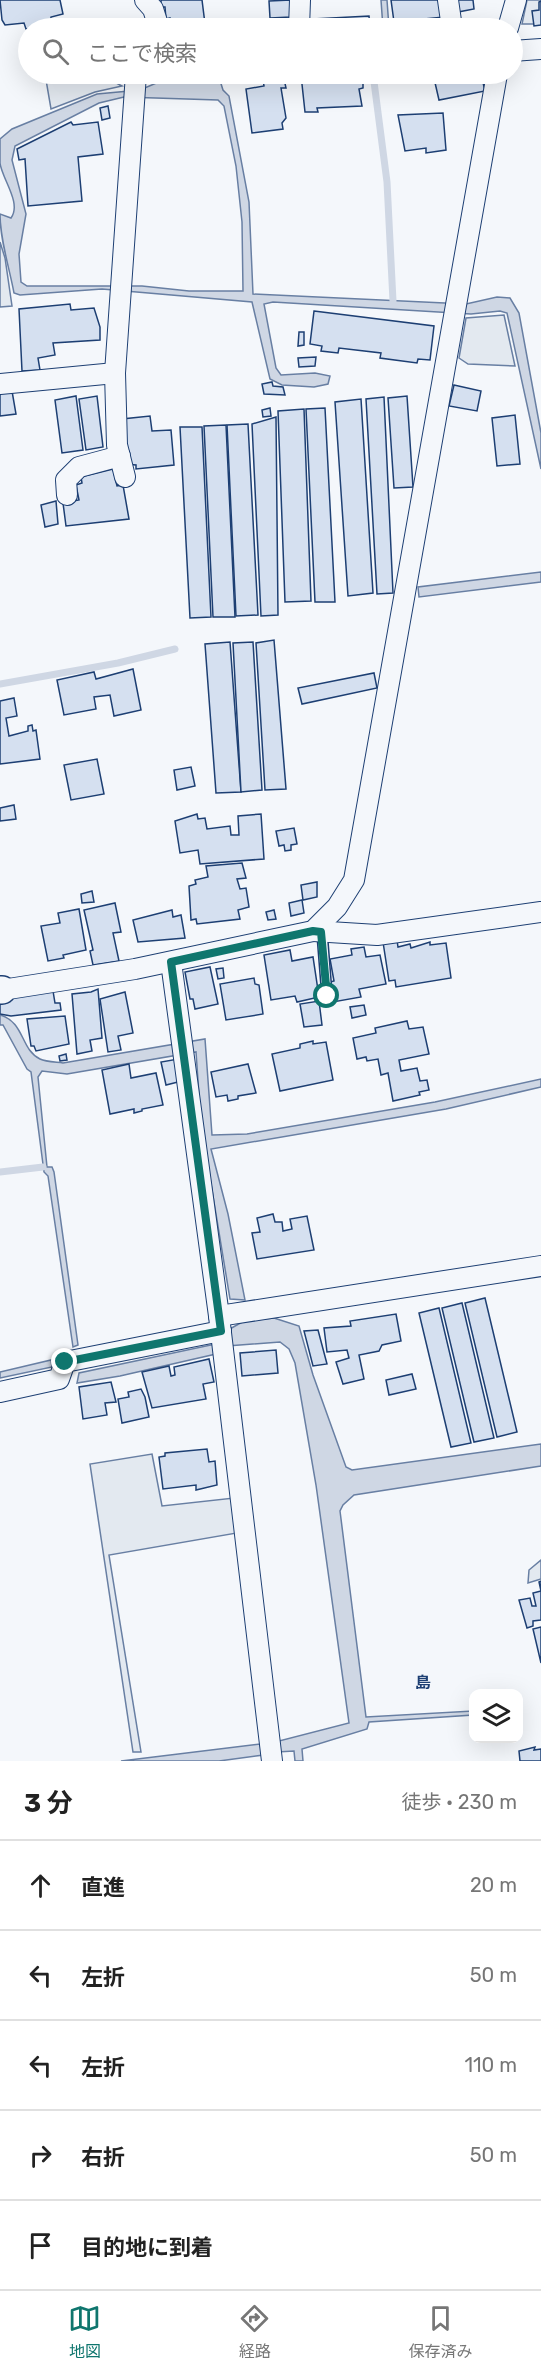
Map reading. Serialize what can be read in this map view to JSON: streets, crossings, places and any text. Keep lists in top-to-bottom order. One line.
{"districts":["島"],"page":{"search":"ここで検索","heading":["3 分","徒歩 · 230 m"],"list":[["直進","20 m"],["左折","50 m"],["左折","110 m"],["右折","50 m"],"目的地に到着"],"nav":["地図","経路","保存済み"]}}
